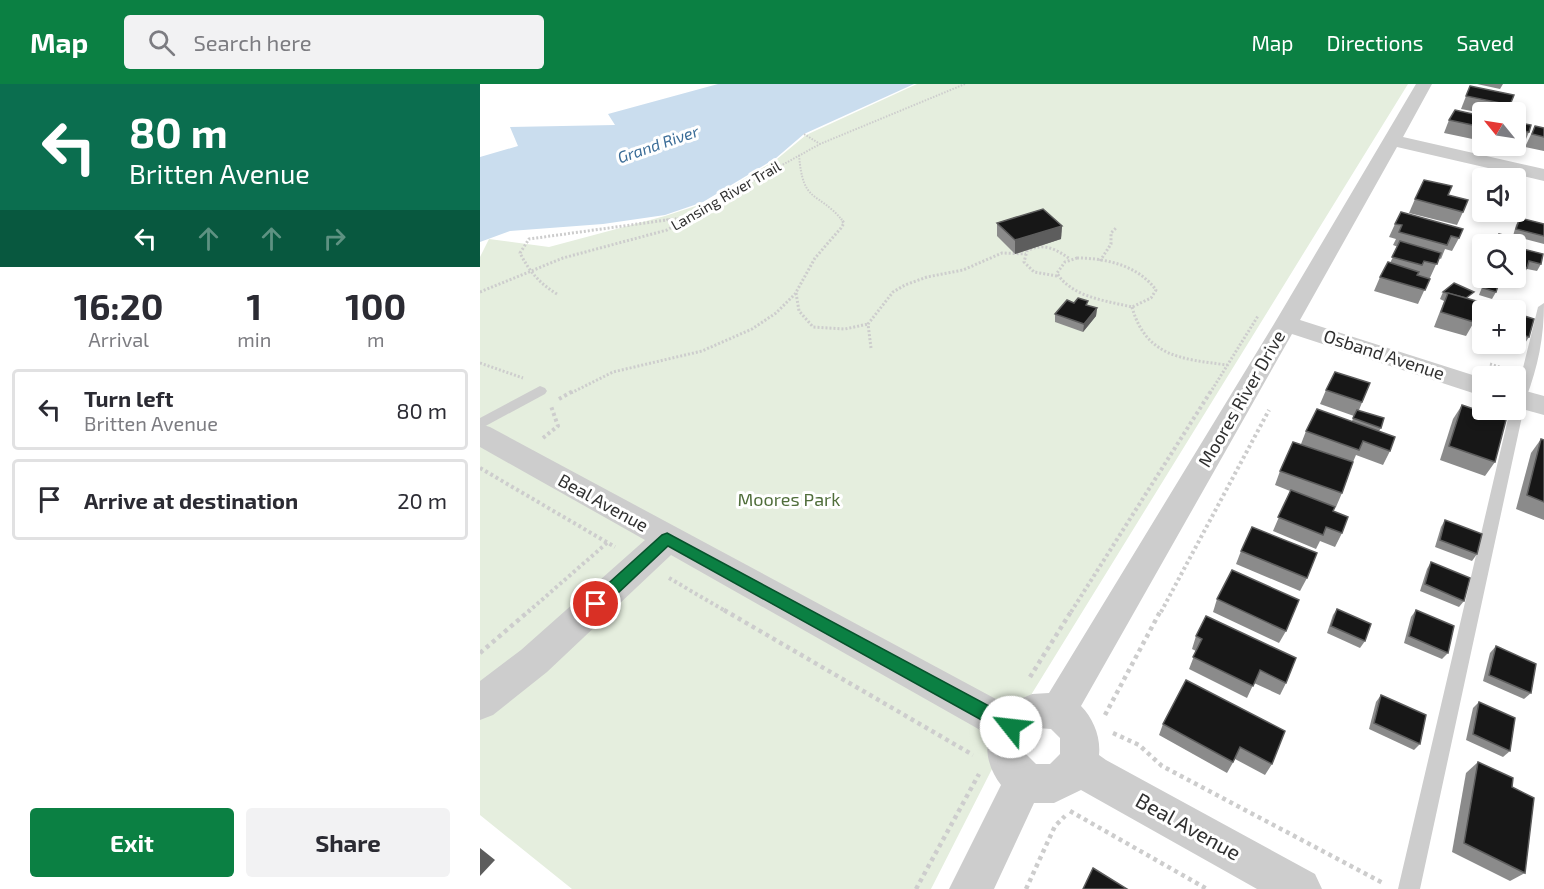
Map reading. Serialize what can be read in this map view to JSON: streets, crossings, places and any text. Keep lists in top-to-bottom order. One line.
{"streets":{"street":["Osband Avenue","Moores River Drive","Beal Avenue"],"path":["Lansing River Trail"]},"crossings":[["Osband Avenue","Moores River Drive"],["Moores River Drive","Beal Avenue"]],"water":["Grand River"],"parks":["Moores Park"],"north":"top left","page":{"header":"Map","search":"Search here","nav":["Map","Directions","Saved"],"turn":["80 m","Britten Avenue"],"map_buttons":["+","−"],"eta":["16:20","Arrival","1","min","100","m"],"list":[{"name":"Turn left","note":"Britten Avenue","value":"80 m"},{"name":"Arrive at destination","value":"20 m"}],"buttons":["Exit","Share"]}}
